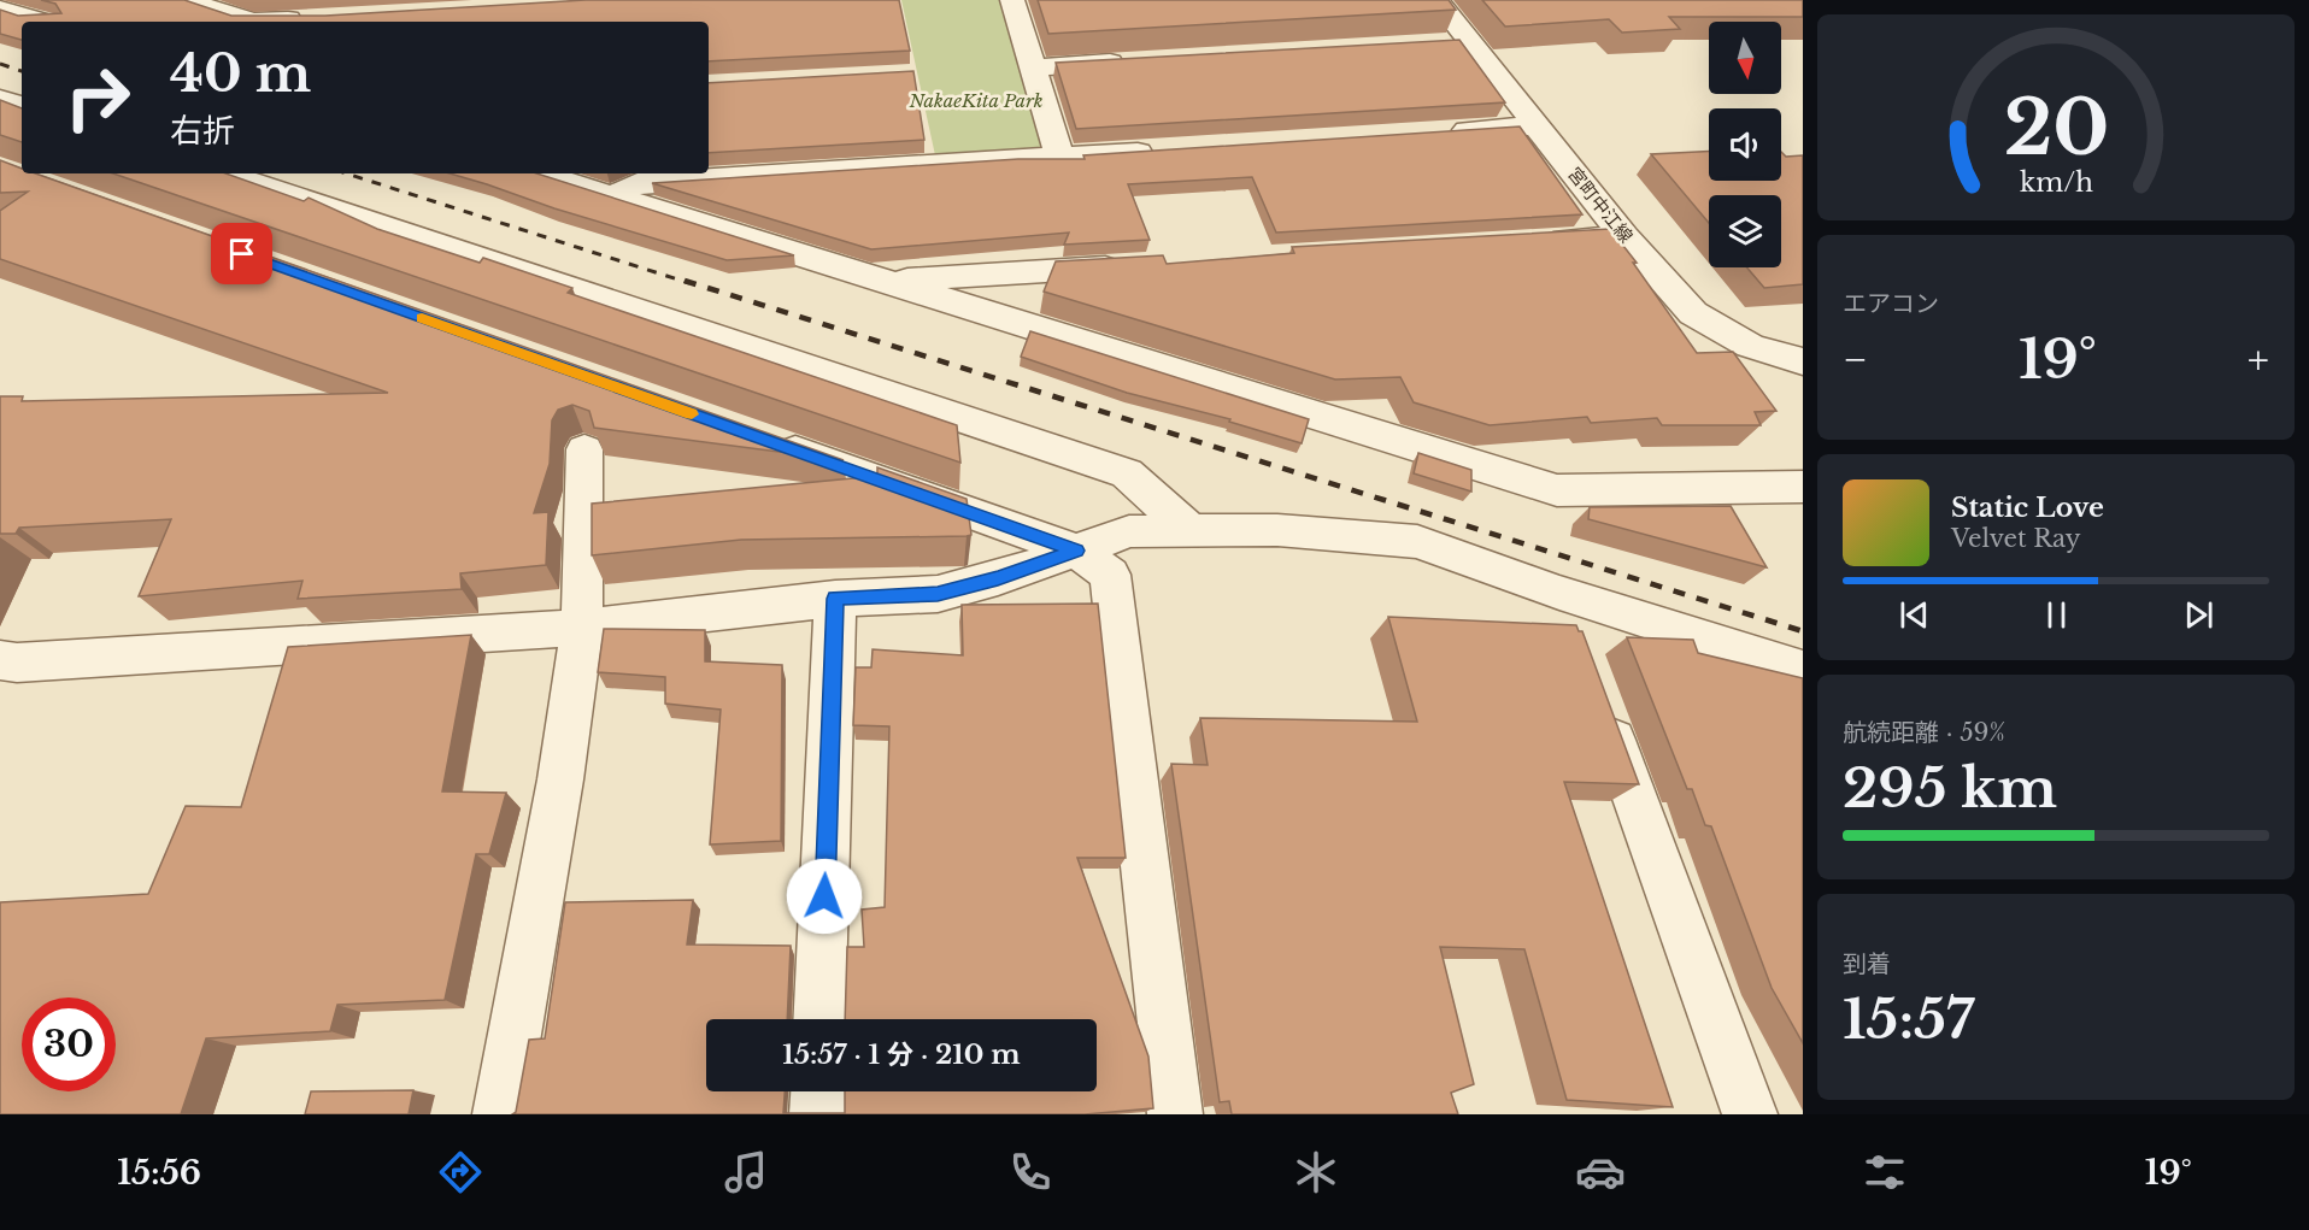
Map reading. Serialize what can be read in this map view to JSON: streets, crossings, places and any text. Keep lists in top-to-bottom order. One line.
{"streets":{"street":["宮町中江線"]},"parks":["NakaeKita Park"],"north":"bottom","page":{"turn":["40 m","右折"],"tile":["エアコン",["航続距離 · 59%","295 km"],["到着","15:57"]],"heat":["−","19°","+"],"song":["Static Love","Velvet Ray"],"limit":"30","trip":"15:57 · 1 分 · 210 m","tabs":["15:56","19°"],"gauge":["20","km/h"]}}
